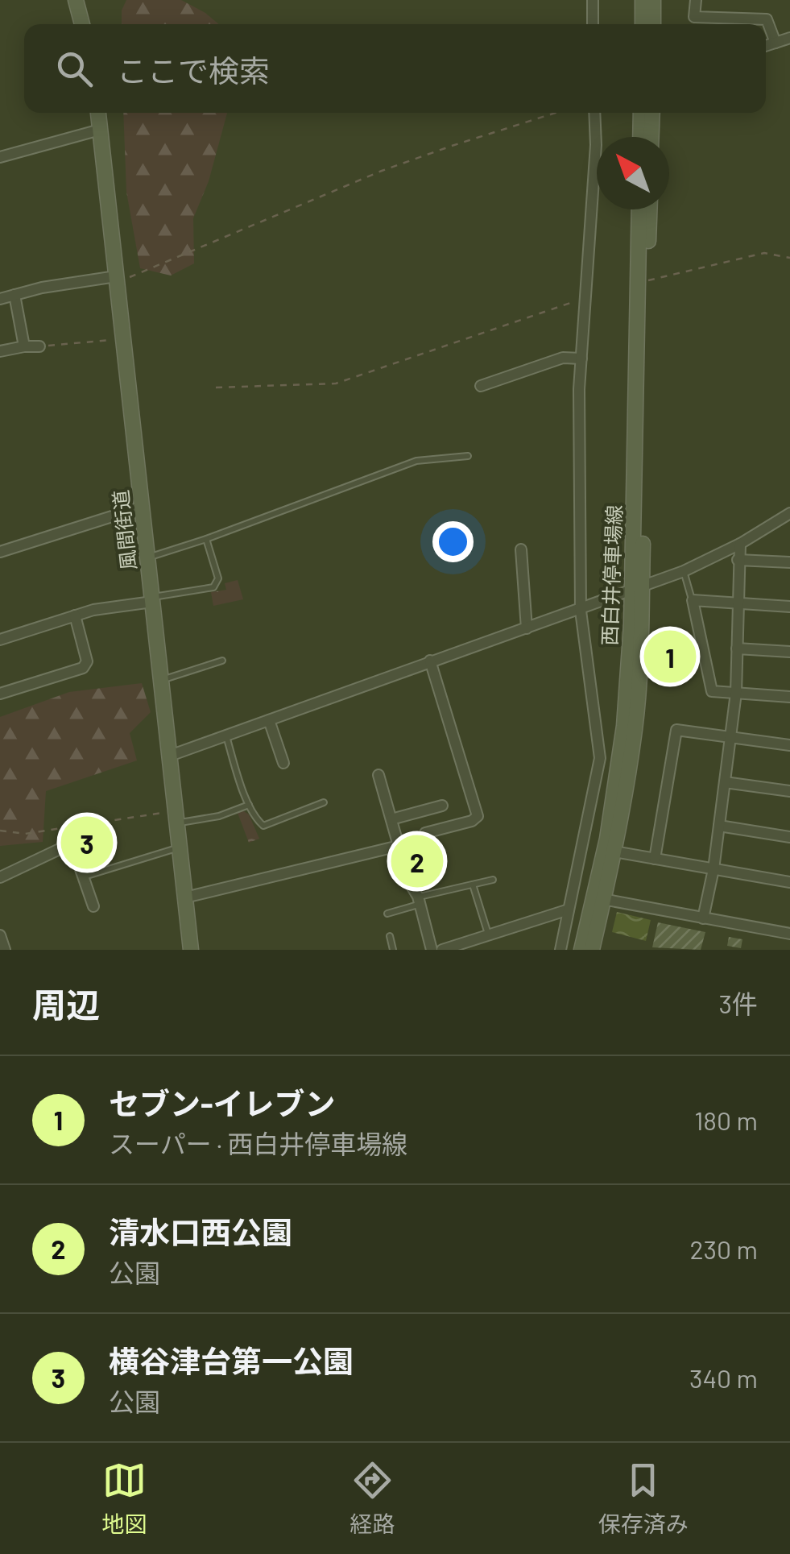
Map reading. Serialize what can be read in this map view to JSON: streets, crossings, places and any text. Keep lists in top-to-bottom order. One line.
{"streets":{"main road":["風間街道","西白井停車場線"]},"north":"top left","page":{"search":"ここで検索","pins":["1","3","2"],"heading":["周辺","3件"],"list":[{"mark":"1","name":"セブン-イレブン","note":"スーパー · 西白井停車場線","value":"180 m"},{"mark":"2","name":"清水口西公園","note":"公園","value":"230 m"},{"mark":"3","name":"横谷津台第一公園","note":"公園","value":"340 m"}],"nav":["地図","経路","保存済み"]}}
